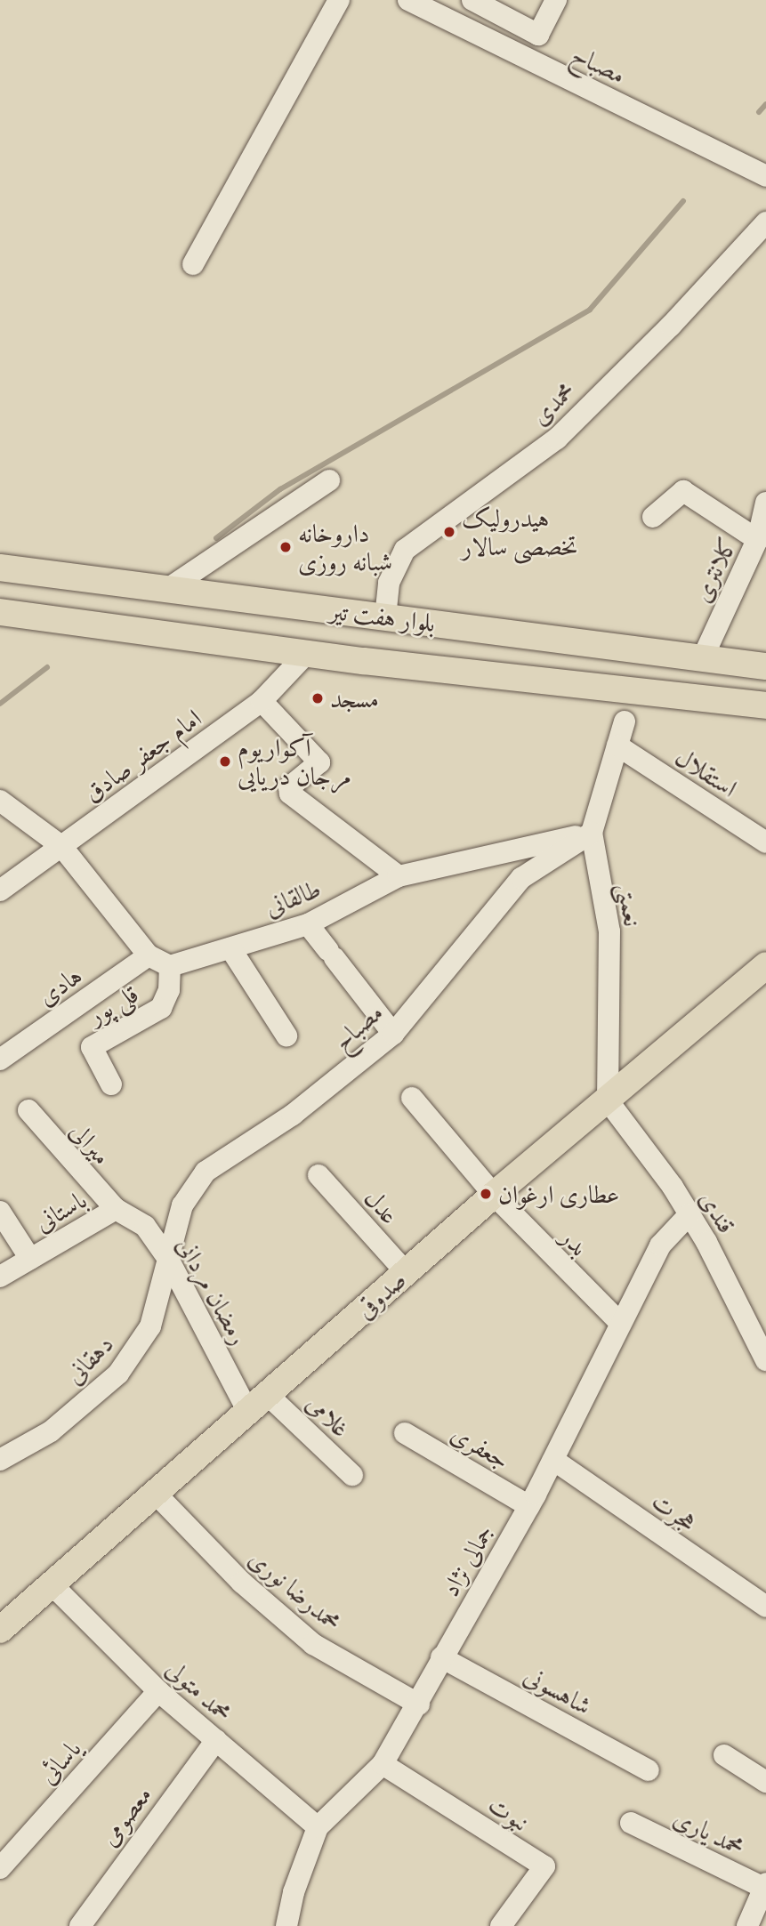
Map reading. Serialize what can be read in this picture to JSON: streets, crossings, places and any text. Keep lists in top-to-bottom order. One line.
{"streets":{"main road":["بلوار هفت تیر","صدوقی"],"street":["مصباح","محمدی","کلانتری","امام جعفر صادق","استقلال","طالقانی","نعمتی","هادی","قلی پور","میرالی","عدل","باستانی","قندی","بدر","رمضان مردانی","دهقانی","غلامی","جعفری","هجرت","جمالی نژاد","محمدرضا نوری","محمد متولی","شاهسونی","یاسائی","نبوت","معصومی","محمد یاری"]},"crossings":[["مصباح","طالقانی"],["مصباح","نعمتی"],["مصباح","رمضان مردانی"],["مصباح","دهقانی"],["محمدی","بلوار هفت تیر"],["کلانتری","بلوار هفت تیر"],["بلوار هفت تیر","امام جعفر صادق"],["استقلال","نعمتی"],["طالقانی","نعمتی"],["طالقانی","قلی پور"],["نعمتی","قندی"],["نعمتی","صدوقی"],["میرالی","باستانی"],["میرالی","رمضان مردانی"],["عدل","صدوقی"],["باستانی","رمضان مردانی"],["قندی","صدوقی"],["قندی","جمالی نژاد"],["بدر","صدوقی"],["بدر","جمالی نژاد"],["رمضان مردانی","صدوقی"],["رمضان مردانی","دهقانی"],["صدوقی","غلامی"],["صدوقی","محمدرضا نوری"],["صدوقی","محمد متولی"],["جعفری","جمالی نژاد"],["هجرت","جمالی نژاد"],["جمالی نژاد","محمدرضا نوری"],["جمالی نژاد","محمد متولی"],["جمالی نژاد","شاهسونی"],["جمالی نژاد","نبوت"],["محمد متولی","یاسائی"],["محمد متولی","معصومی"]],"places":["هیدرولیک تخصصی سالار","داروخانه شبانه روزی","مسجد","آکواریوم مرجان دریایی","عطاری ارغوان"]}
